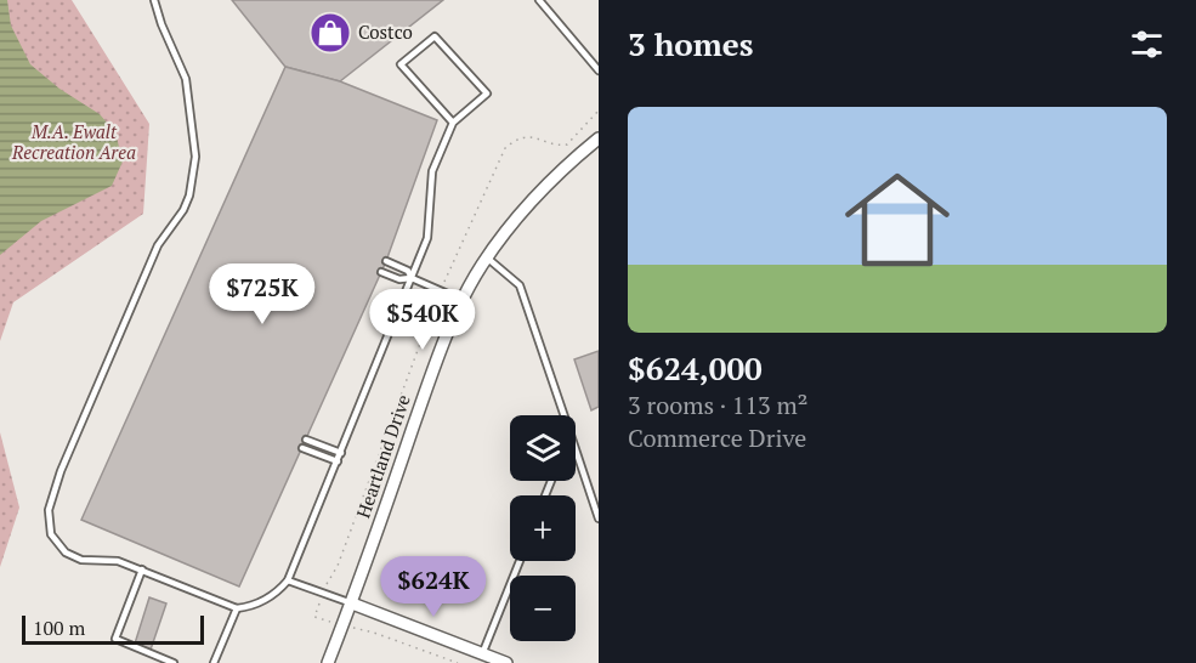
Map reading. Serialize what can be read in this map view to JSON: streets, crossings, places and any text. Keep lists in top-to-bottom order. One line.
{"streets":{"street":["Heartland Drive"]},"parks":["M.A. Ewalt Recreation Area"],"places":{"shop":["Costco"]},"scale_bar":"100 m","page":{"heading":"3 homes","list":[{"name":"$624,000","note":"3 rooms · 113 m² · Commerce Drive"}],"price":["$725K","$540K","$624K"],"map_buttons":["+","−"],"scale":"100 m"}}
